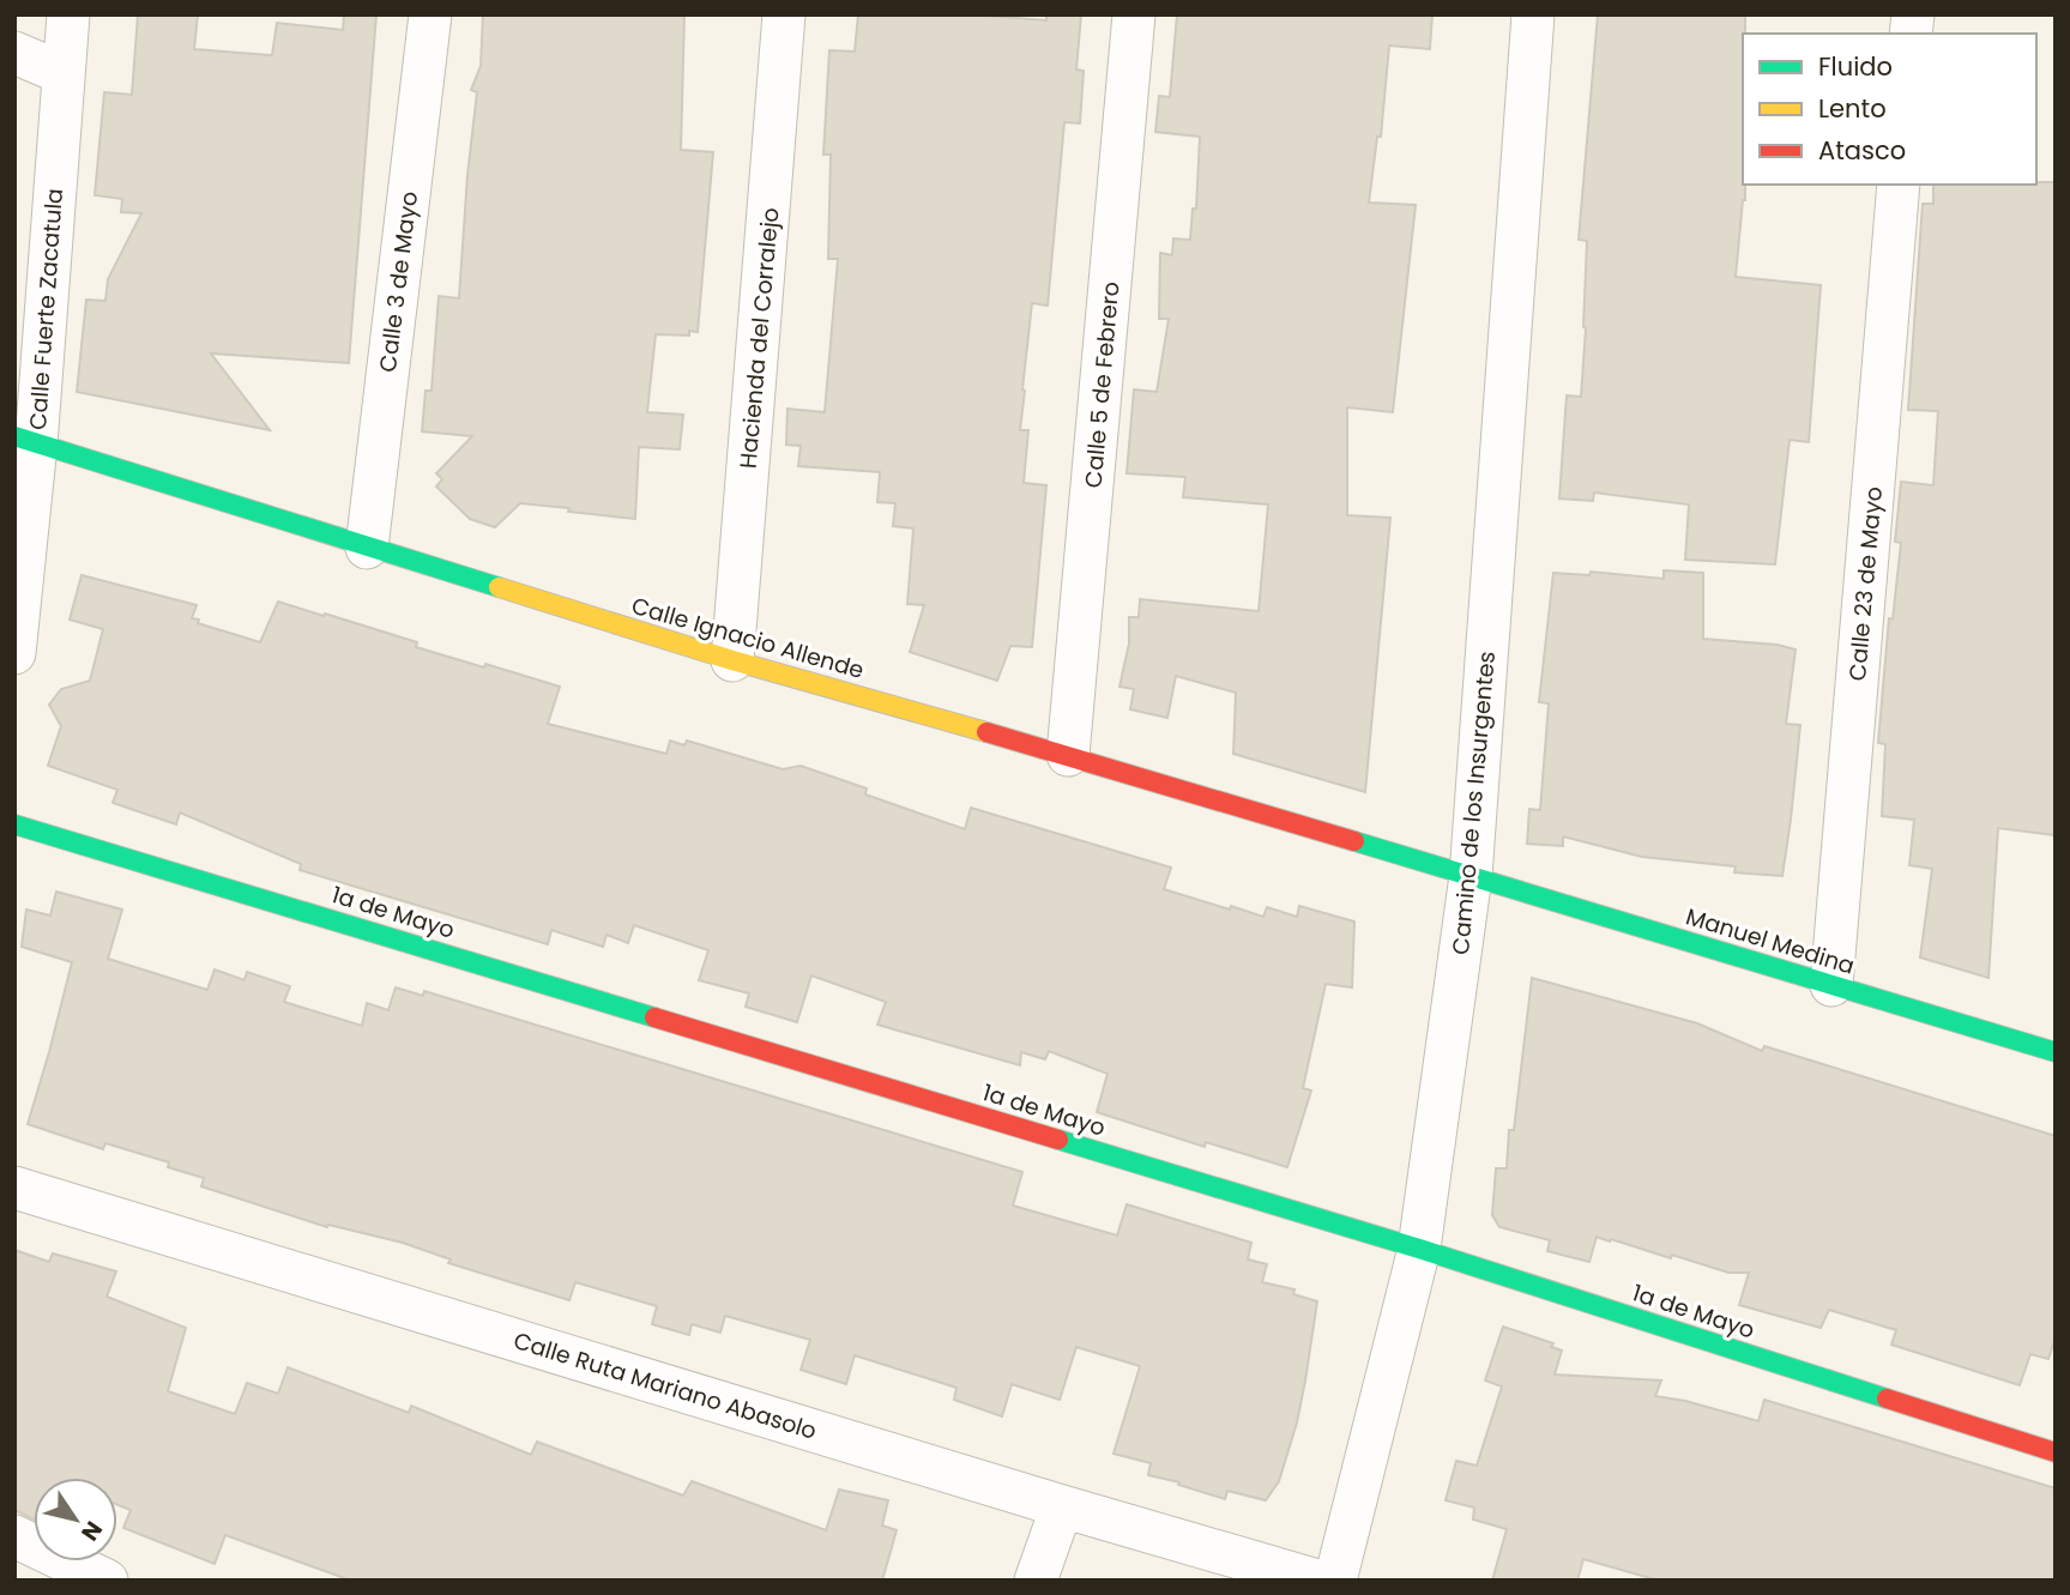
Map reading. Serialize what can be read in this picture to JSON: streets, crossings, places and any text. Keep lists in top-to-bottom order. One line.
{"streets":{"street":["Calle 3 de Mayo","Calle Fuerte Zacatula","Hacienda del Corralejo","Calle 5 de Febrero","Calle 23 de Mayo","Calle Ignacio Allende","Camino de los Insurgentes","1a de Mayo","Manuel Medina","Calle Ruta Mariano Abasolo"]},"crossings":[["Calle 3 de Mayo","Calle Ignacio Allende"],["Calle Fuerte Zacatula","Calle Ignacio Allende"],["Hacienda del Corralejo","Calle Ignacio Allende"],["Calle 5 de Febrero","Calle Ignacio Allende"],["Calle 23 de Mayo","Manuel Medina"],["Calle Ignacio Allende","Camino de los Insurgentes"],["Calle Ignacio Allende","Manuel Medina"],["Camino de los Insurgentes","1a de Mayo"],["Camino de los Insurgentes","Manuel Medina"]],"legend":["Fluido","Lento","Atasco"],"north":"bottom right"}
